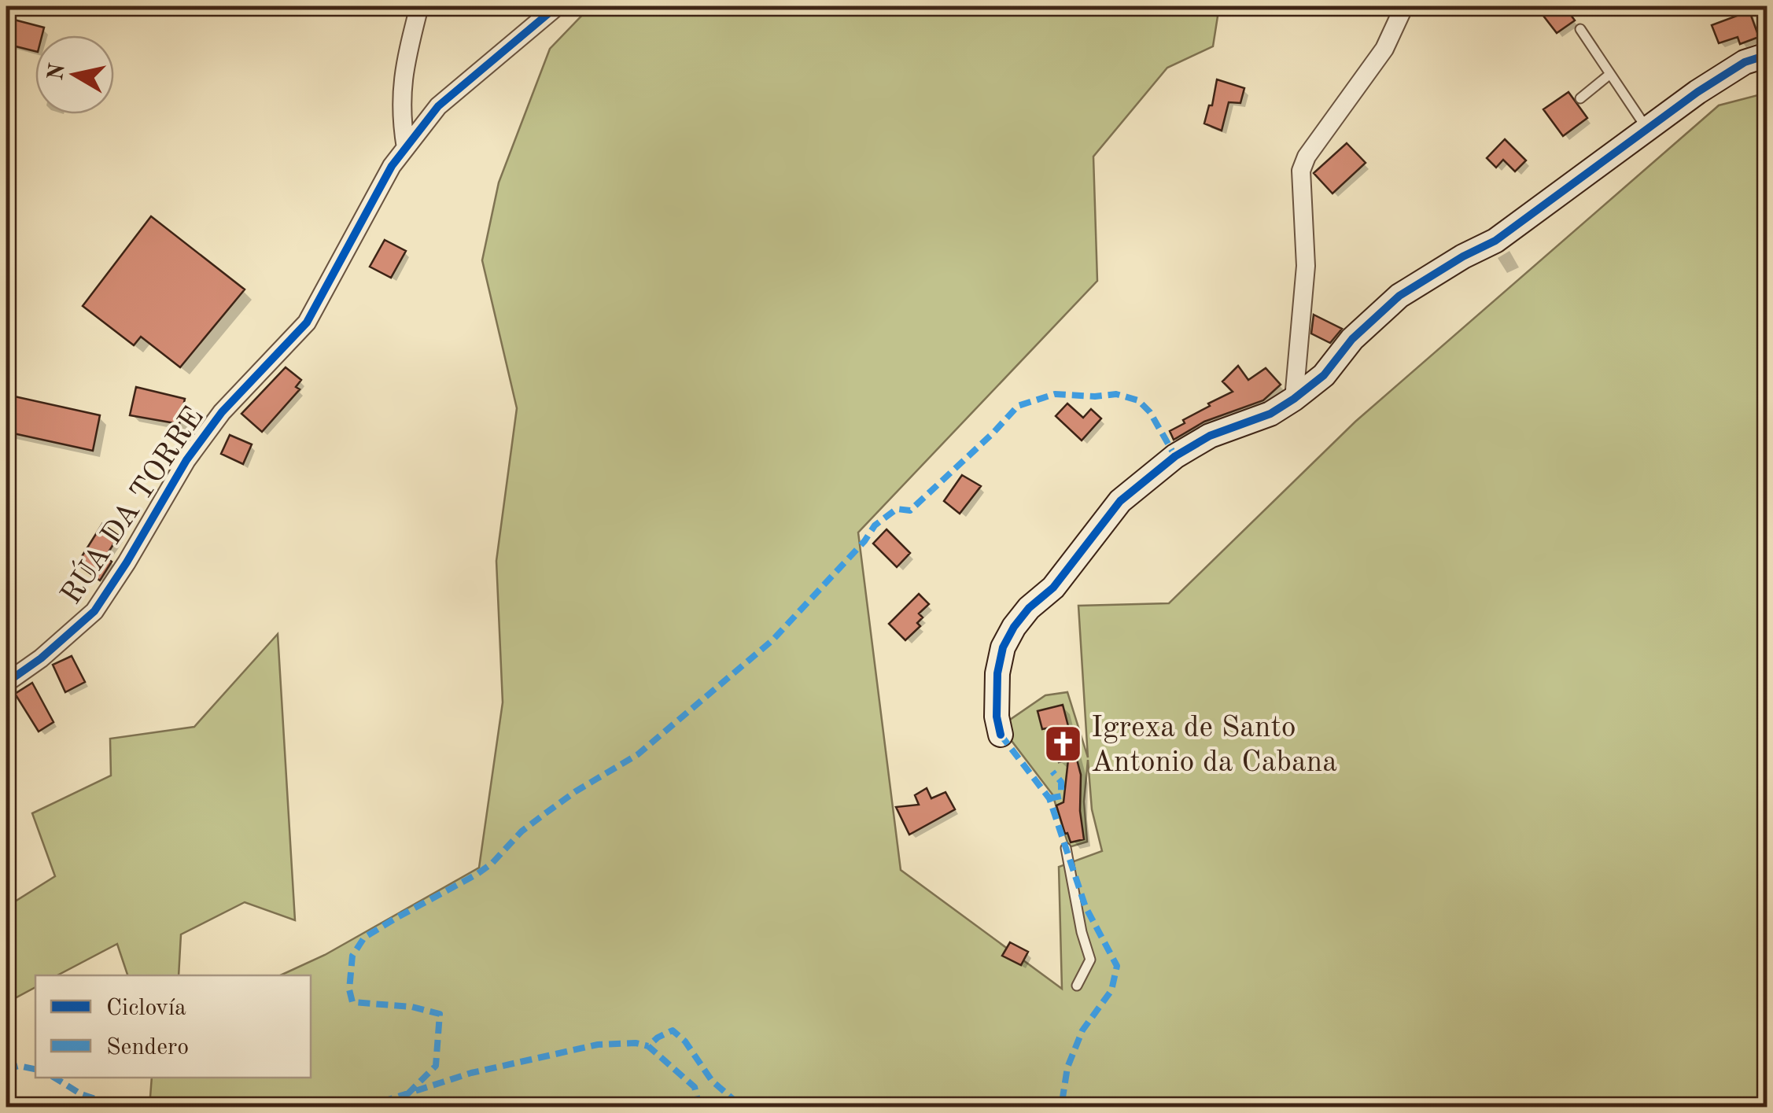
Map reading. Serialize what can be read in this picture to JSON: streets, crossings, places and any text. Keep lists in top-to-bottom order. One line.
{"streets":{"street":["RÚA DA TORRE"]},"places":{"church":["Igrexa de Santo Antonio da Cabana"]},"legend":["Ciclovía","Sendero"],"north":"left"}
